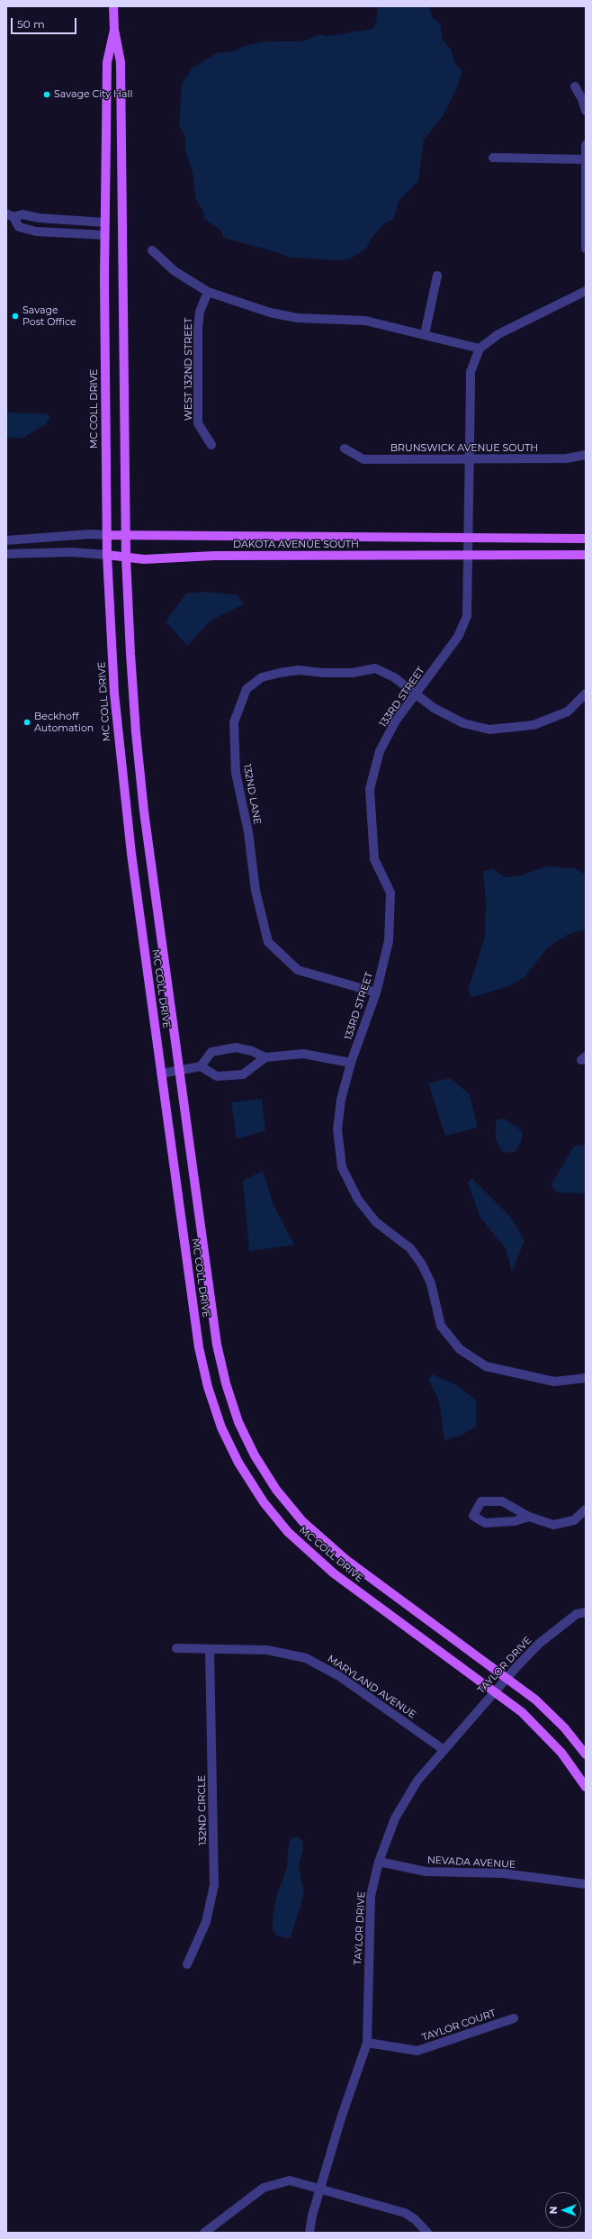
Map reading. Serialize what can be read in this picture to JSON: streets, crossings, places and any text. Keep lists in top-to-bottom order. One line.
{"streets":{"main road":["MC COLL DRIVE","DAKOTA AVENUE SOUTH"],"street":["WEST 132ND STREET","BRUNSWICK AVENUE SOUTH","133RD STREET","132ND LANE","TAYLOR DRIVE","MARYLAND AVENUE","132ND CIRCLE","NEVADA AVENUE","TAYLOR COURT"]},"crossings":[["MC COLL DRIVE","DAKOTA AVENUE SOUTH"],["MC COLL DRIVE","TAYLOR DRIVE"],["BRUNSWICK AVENUE SOUTH","133RD STREET"],["DAKOTA AVENUE SOUTH","133RD STREET"],["133RD STREET","132ND LANE"],["TAYLOR DRIVE","MARYLAND AVENUE"],["TAYLOR DRIVE","NEVADA AVENUE"],["TAYLOR DRIVE","TAYLOR COURT"],["MARYLAND AVENUE","132ND CIRCLE"]],"places":["Savage City Hall","Savage Post Office","Beckhoff Automation"],"scale_bar":"50 m","north":"left"}
